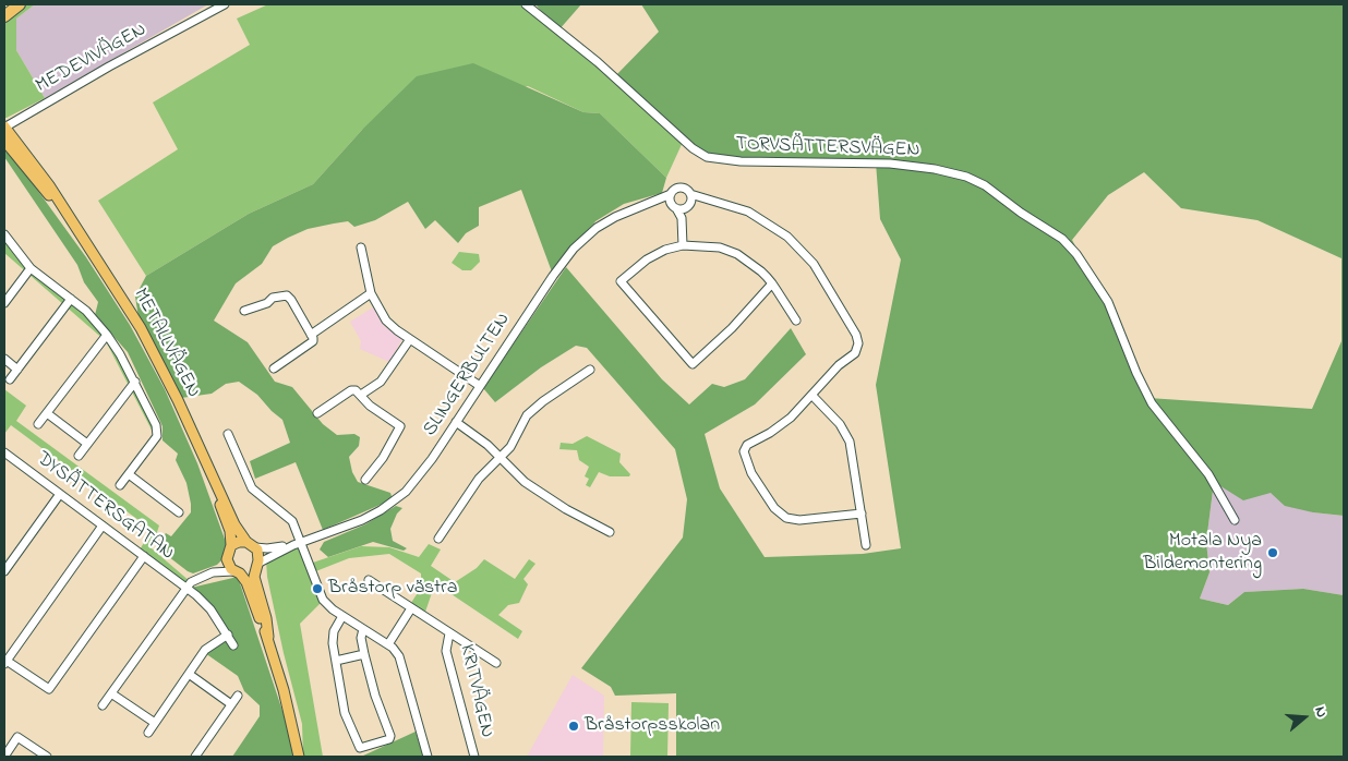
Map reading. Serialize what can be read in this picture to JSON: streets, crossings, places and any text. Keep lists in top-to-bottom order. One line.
{"streets":{"main road":["METALLVÄGEN"],"street":["MEDEVIVÄGEN","TORVSÄTTERSVÄGEN","SLINGERBULTEN","DYSÄTTERSGATAN","KRITVÄGEN"]},"crossings":[["MEDEVIVÄGEN","METALLVÄGEN"],["METALLVÄGEN","SLINGERBULTEN"]],"places":["Motala Nya Bildemontering","Bråstorp västra","Bråstorpsskolan"],"north":"right"}
